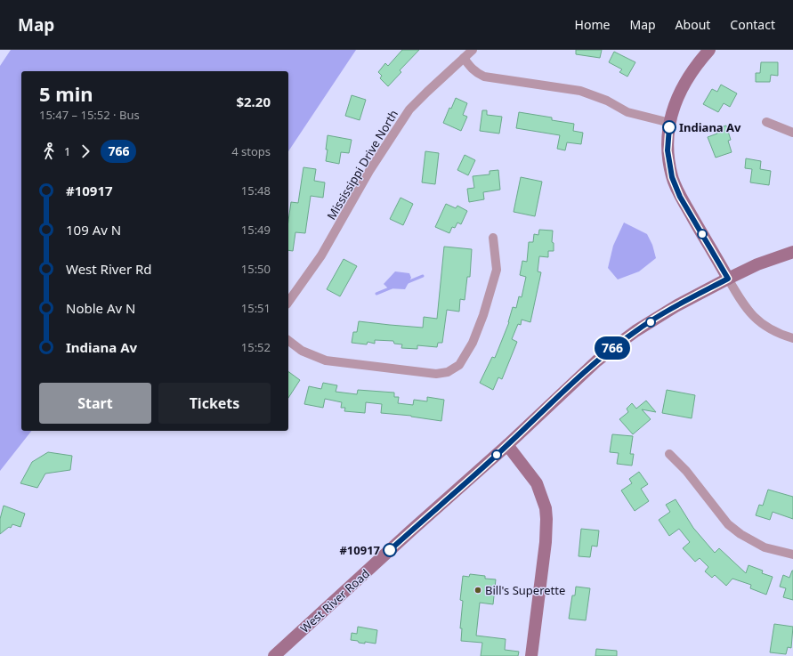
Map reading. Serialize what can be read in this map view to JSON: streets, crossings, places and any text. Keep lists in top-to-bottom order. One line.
{"streets":{"main road":["West River Road"],"street":["Mississippi Drive North"]},"places":["Indiana Av","#10917","Bill's Superette"],"lines":["bus line 766"],"page":{"header":"Map","nav":["Home","Map","About","Contact"],"on_map":"766","heading":["5 min","15:47 – 15:52 · Bus","$2.20"],"legs":["1","766","4 stops"],"list":[{"name":"#10917","value":"15:48"},{"name":"109 Av N","value":"15:49"},{"name":"West River Rd","value":"15:50"},{"name":"Noble Av N","value":"15:51"},{"name":"Indiana Av","value":"15:52"}],"buttons":["Start","Tickets"]}}
